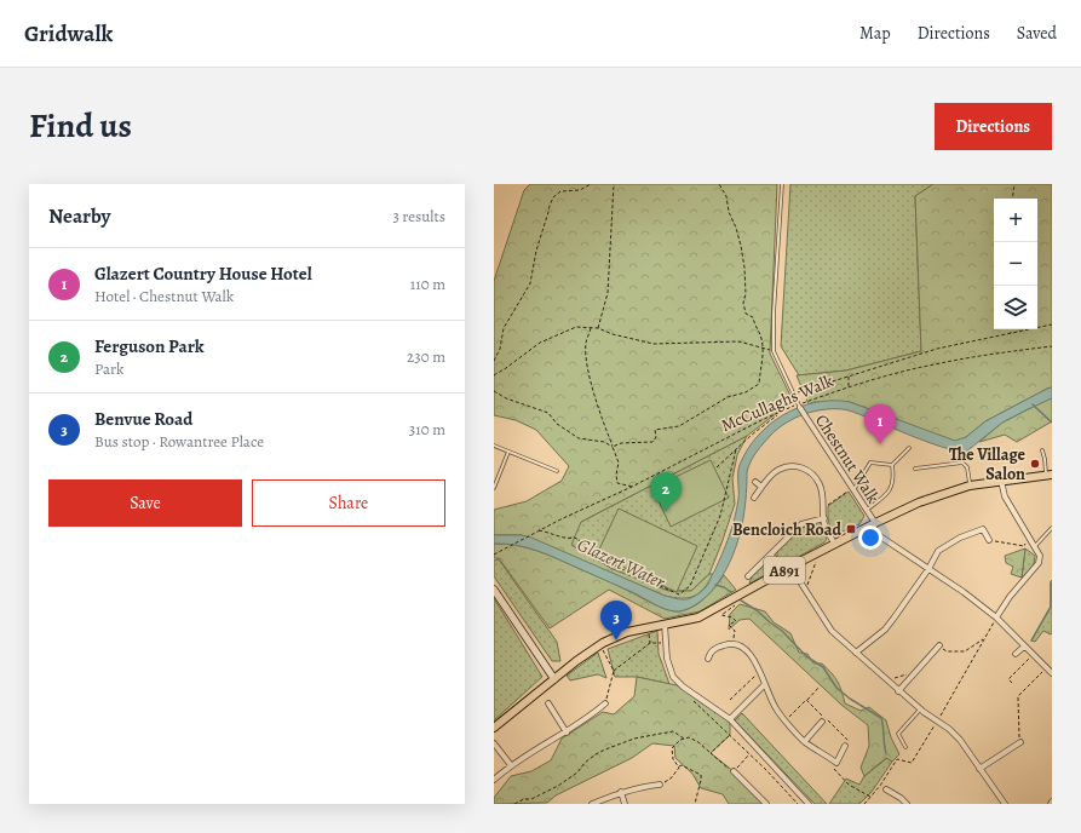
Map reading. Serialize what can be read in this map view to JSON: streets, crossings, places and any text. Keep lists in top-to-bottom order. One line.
{"streets":{"main road":["A891"],"street":["Chestnut Walk"],"path":["McCullaghs Walk"]},"crossings":[["McCullaghs Walk","Chestnut Walk"],["Chestnut Walk","A891"]],"water":["Glazert Water"],"places":{"other":["The Village Salon"],"transit":["Bencloich Road"]},"page":{"header":"Gridwalk","nav":["Map","Directions","Saved"],"title":"Find us","buttons":["Directions",["Save","Share"]],"heading":["Nearby","3 results"],"map_buttons":["+","−"],"list":[{"mark":"1","name":"Glazert Country House Hotel","note":"Hotel · Chestnut Walk","value":"110 m"},{"mark":"2","name":"Ferguson Park","note":"Park","value":"230 m"},{"mark":"3","name":"Benvue Road","note":"Bus stop · Rowantree Place","value":"310 m"}],"pins":["1","2","3"]}}
